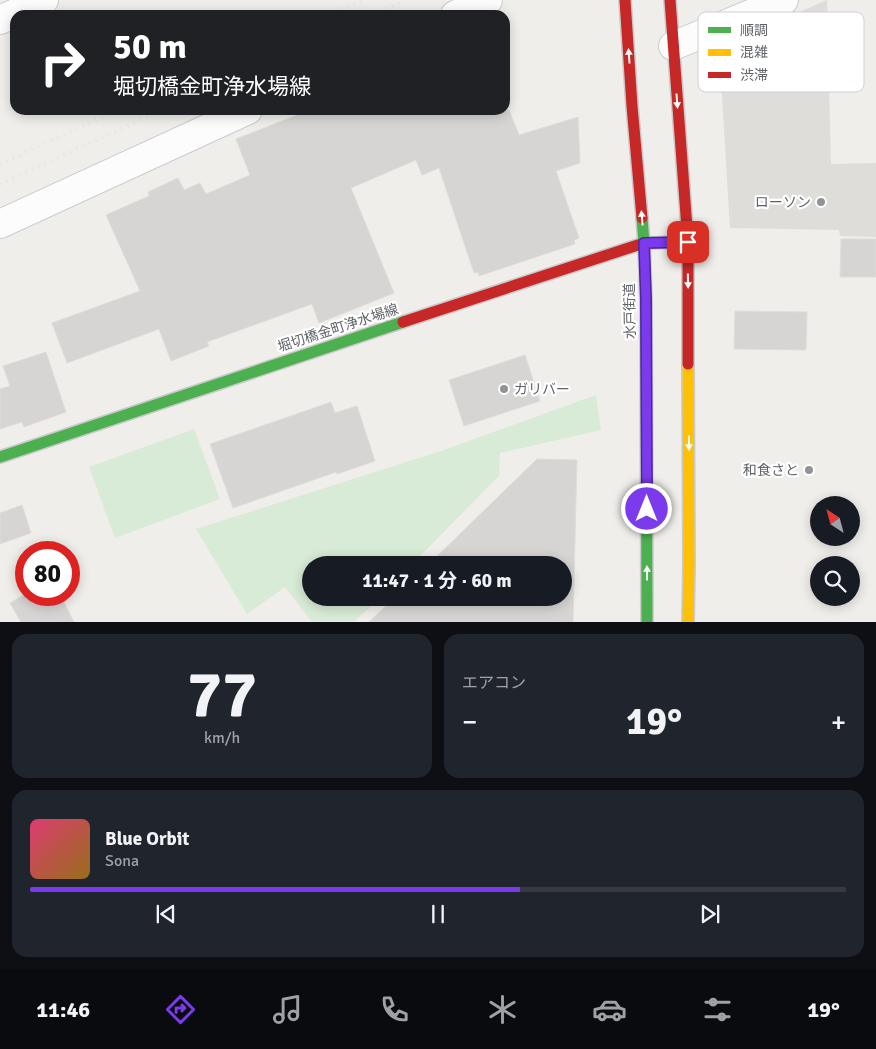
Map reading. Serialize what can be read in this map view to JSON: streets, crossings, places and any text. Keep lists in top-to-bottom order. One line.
{"streets":{"main road":["水戸街道","堀切橋金町浄水場線"]},"crossings":[["水戸街道","堀切橋金町浄水場線"]],"places":["ローソン","ガリバー","和食さと"],"legend":["順調","混雑","渋滞"],"north":"top left","page":{"turn":["50 m","堀切橋金町浄水場線"],"limit":"80","trip":"11:47 · 1 分 · 60 m","tile":[["77","km/h"],"エアコン"],"heat":["−","19°","+"],"song":["Blue Orbit","Sona"],"tabs":["11:46","19°"]}}
